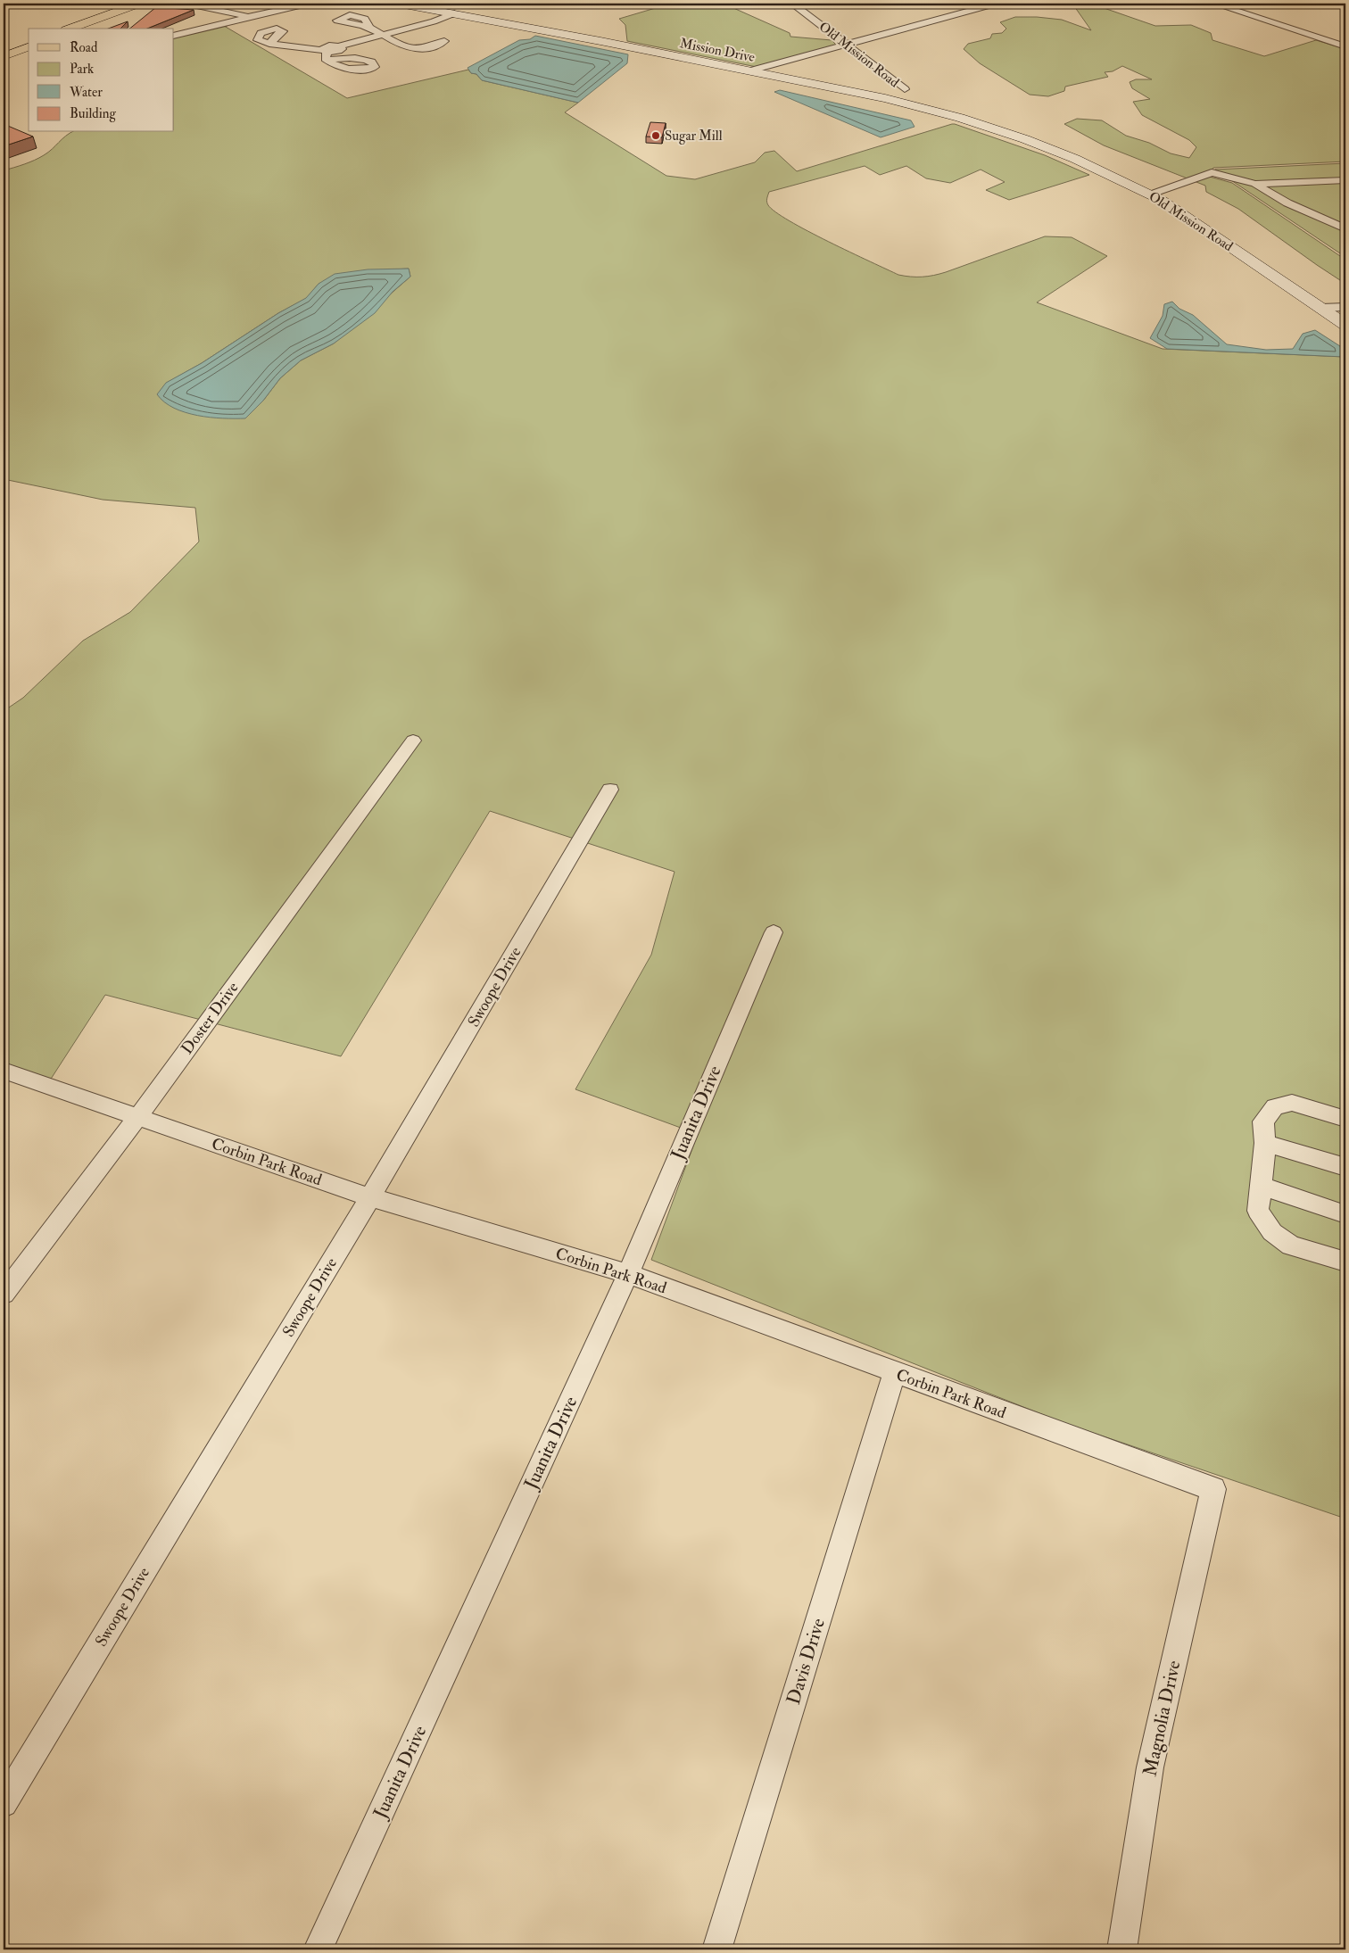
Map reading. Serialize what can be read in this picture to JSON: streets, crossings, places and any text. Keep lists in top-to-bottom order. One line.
{"streets":{"street":["Mission Drive","Old Mission Road","Swoope Drive","Doster Drive","Juanita Drive","Corbin Park Road","Davis Drive","Magnolia Drive"]},"crossings":[["Mission Drive","Old Mission Road"],["Swoope Drive","Corbin Park Road"],["Doster Drive","Corbin Park Road"],["Juanita Drive","Corbin Park Road"],["Corbin Park Road","Davis Drive"],["Corbin Park Road","Magnolia Drive"]],"places":["Sugar Mill"],"legend":["Road","Park","Water","Building"]}
